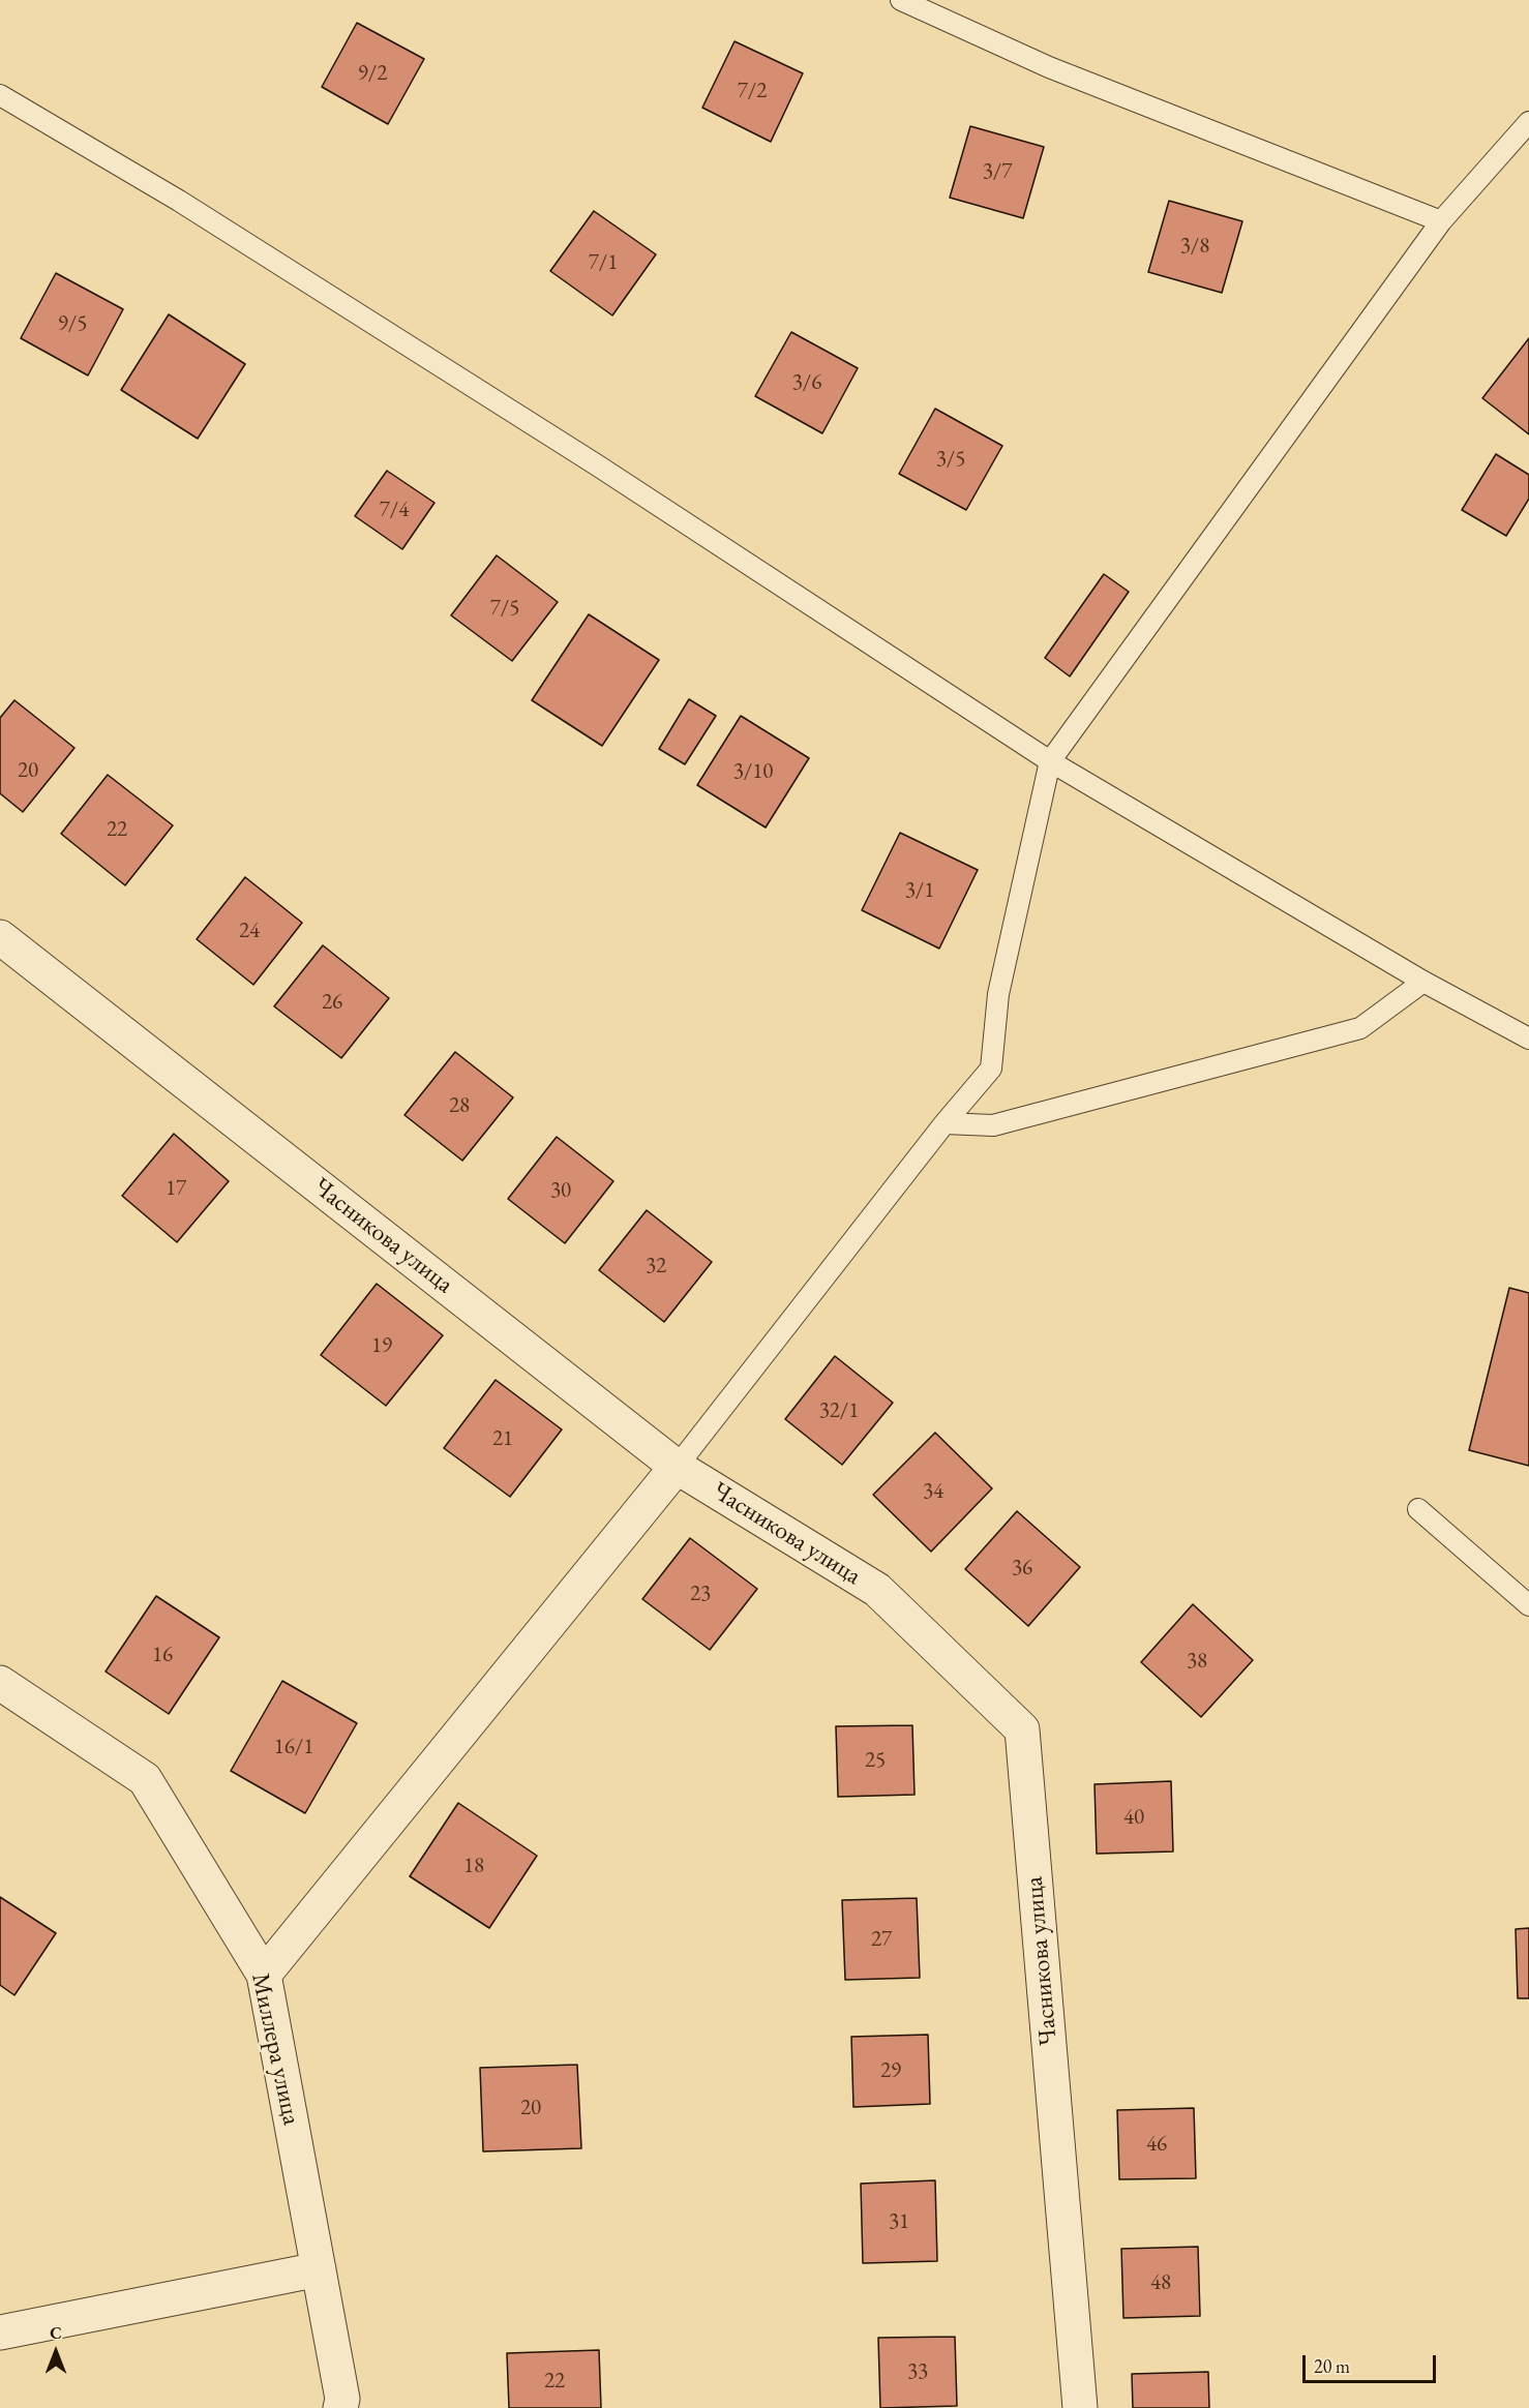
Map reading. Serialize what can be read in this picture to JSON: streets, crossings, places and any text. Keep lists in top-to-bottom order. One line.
{"streets":{"street":["Часникова улица","Миллера улица"]},"house_numbers":["9/2","7/2","3/7","3/8","7/1","9/5","3/6","3/5","7/4","7/5","20","3/10","22","3/1","24","26","28","17","30","32","19","32/1","21","34","36","23","16","38","16/1","25","40","18","27","29","20","46","31","48","33","22"],"scale_bar":"20 m","north":"top"}
